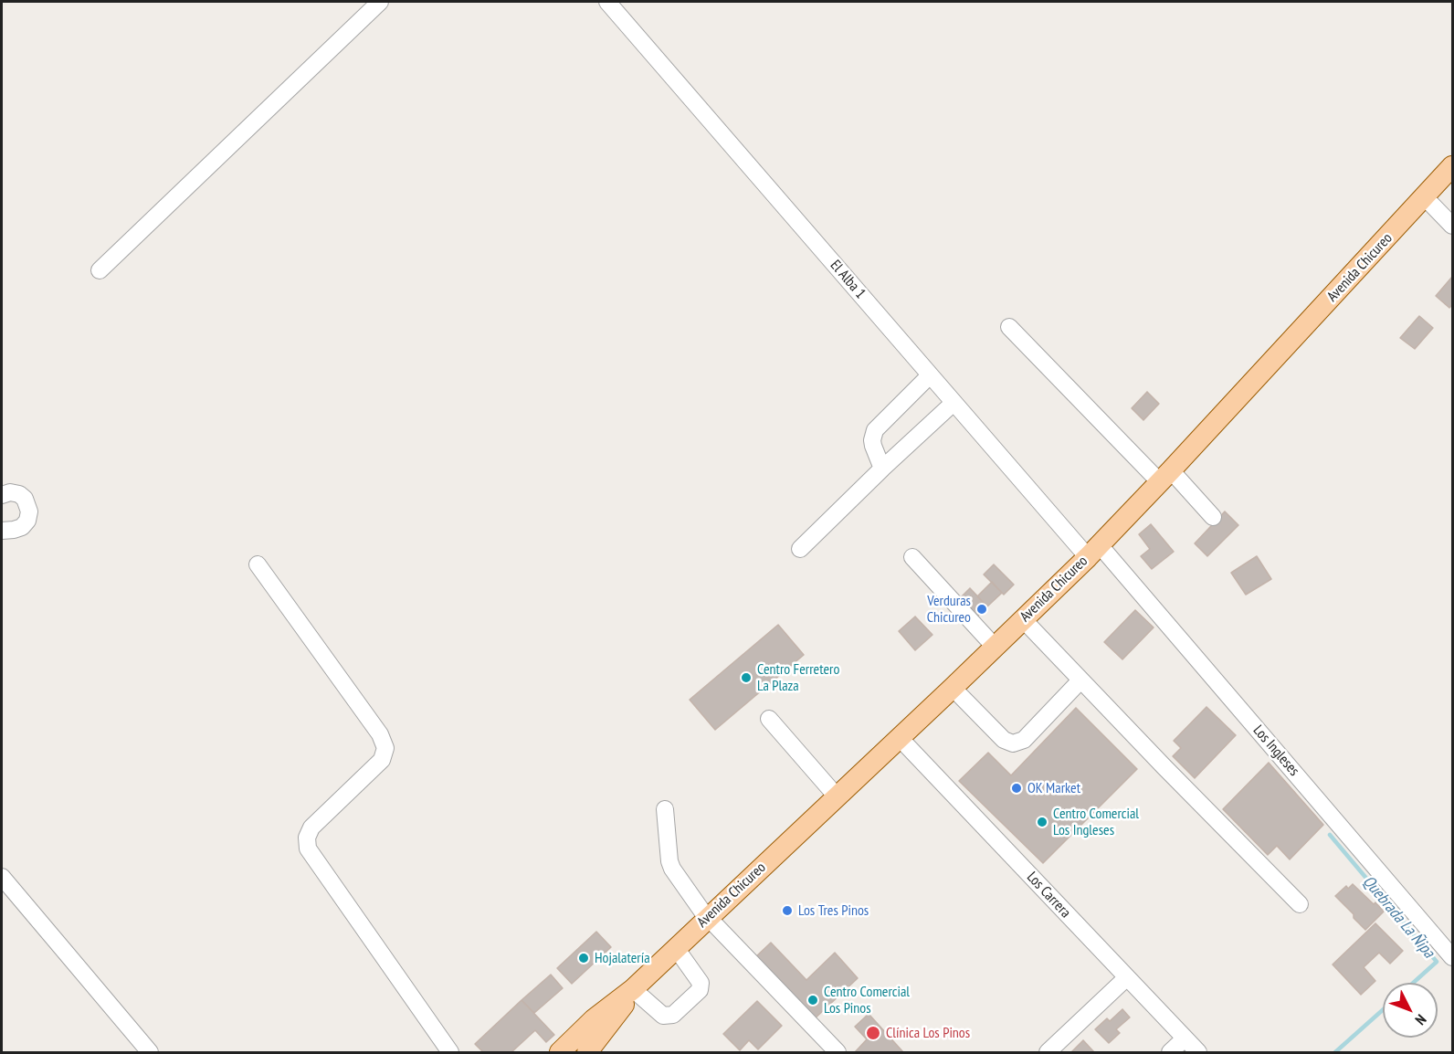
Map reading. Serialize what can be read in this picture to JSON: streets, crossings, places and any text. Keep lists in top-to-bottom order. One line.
{"streets":{"main road":["Avenida Chicureo"],"street":["El Alba 1","Los Ingleses","Los Carrera"]},"crossings":[["Avenida Chicureo","El Alba 1"],["Avenida Chicureo","Los Ingleses"],["Avenida Chicureo","Los Carrera"],["El Alba 1","Los Ingleses"]],"water":["Quebrada La Ñipa"],"places":["Verduras Chicureo","Centro Ferretero La Plaza","OK Market","Centro Comercial Los Ingleses","Los Tres Pinos","Hojalatería","Centro Comercial Los Pinos","Clínica Los Pinos"],"north":"bottom right"}
